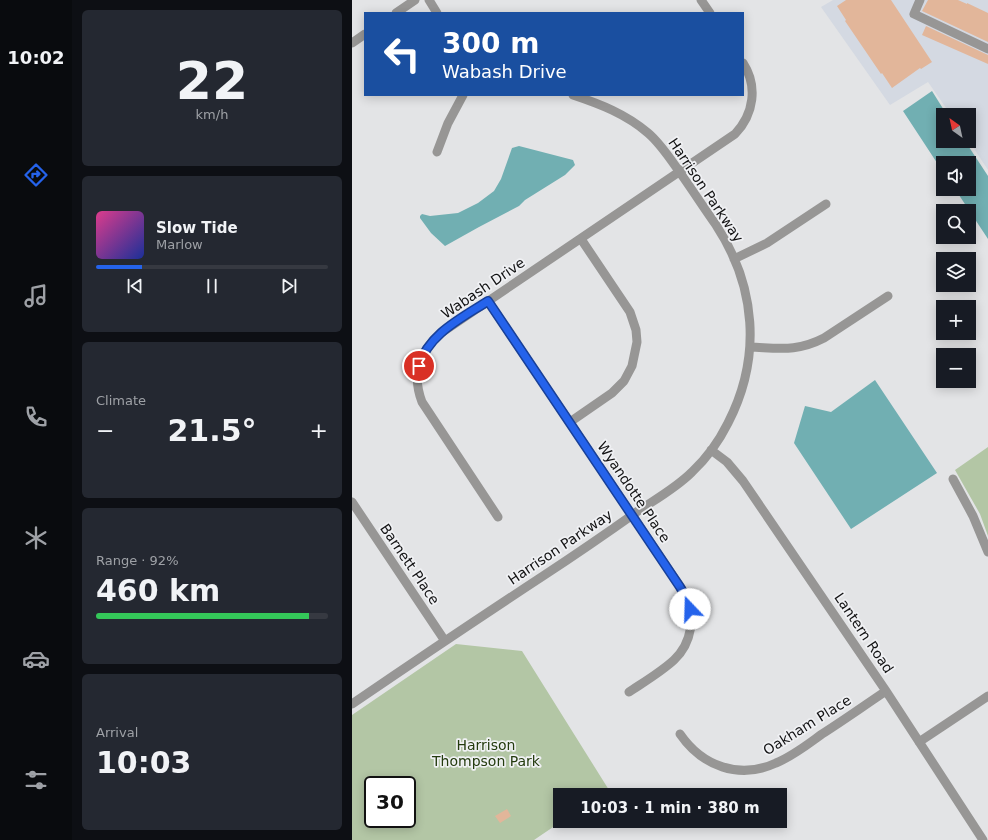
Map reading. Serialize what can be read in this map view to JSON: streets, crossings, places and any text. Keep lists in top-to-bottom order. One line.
{"streets":{"street":["Harrison Parkway","Wabash Drive","Wyandotte Place","Barnett Place","Lantern Road","Oakham Place"]},"crossings":[["Harrison Parkway","Wabash Drive"],["Harrison Parkway","Wyandotte Place"],["Harrison Parkway","Barnett Place"],["Harrison Parkway","Lantern Road"],["Wabash Drive","Wyandotte Place"],["Lantern Road","Oakham Place"]],"parks":["Harrison Thompson Park"],"north":"top left","page":{"tabs":"10:02","tile":[["22","km/h"],"Climate",["Range · 92%","460 km"],["Arrival","10:03"]],"turn":["300 m","Wabash Drive"],"map_buttons":["+","−"],"song":["Slow Tide","Marlow"],"heat":["−","21.5°","+"],"limit":"30","trip":"10:03 · 1 min · 380 m"}}
